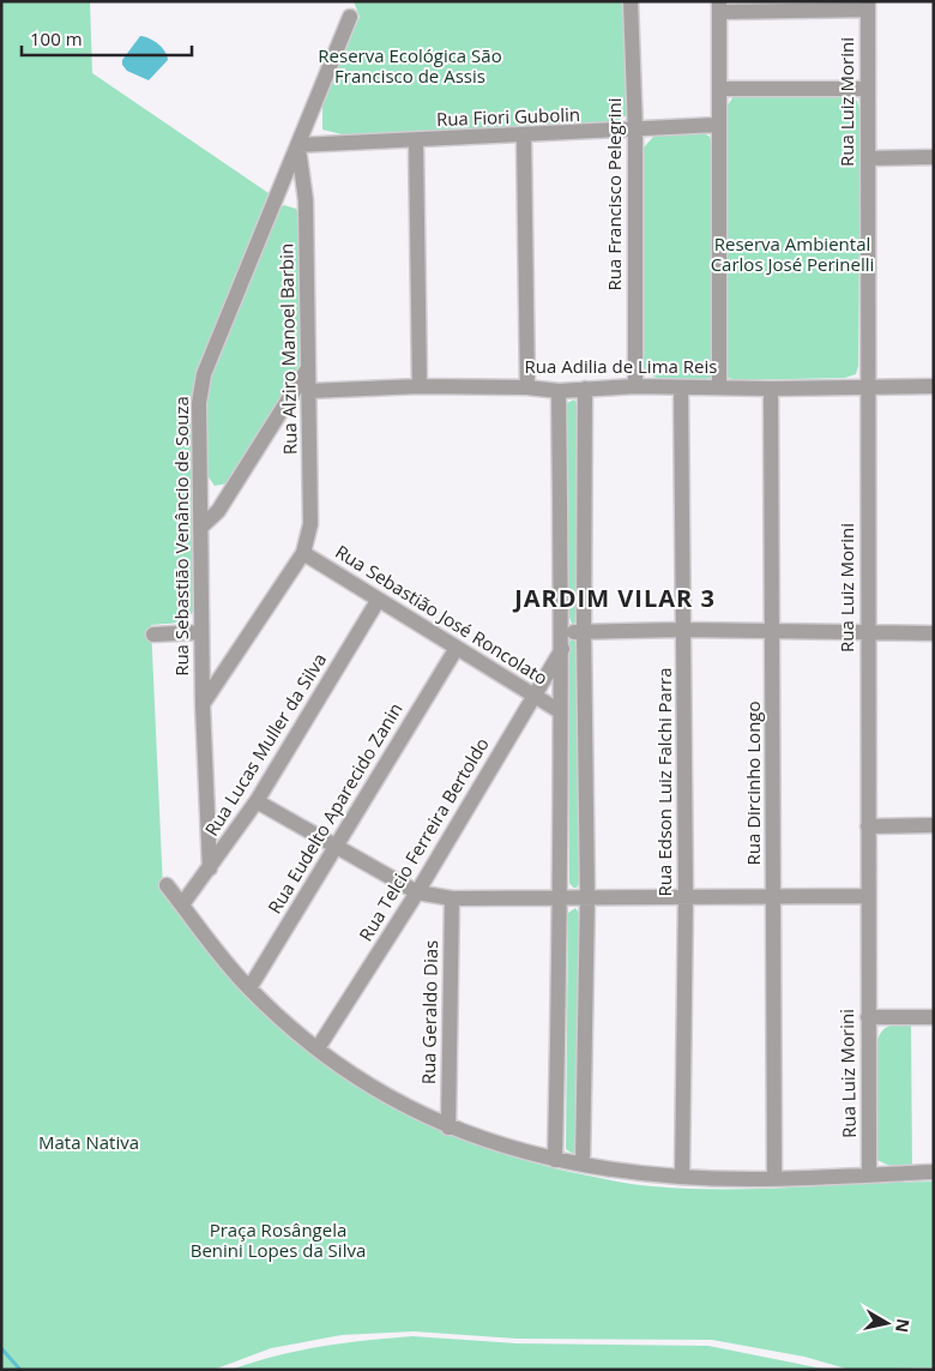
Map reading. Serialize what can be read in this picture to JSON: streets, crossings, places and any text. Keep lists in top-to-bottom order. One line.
{"streets":{"street":["Rua Luiz Morini","Rua Fiori Gubolin","Rua Francisco Pelegrini","Rua Alziro Manoel Barbin","Rua Adilia de Lima Reis","Rua Sebastião Venâncio de Souza","Rua Sebastião José Roncolato","Rua Lucas Muller da Silva","Rua Edson Luiz Falchi Parra","Rua Dircinho Longo","Rua Eudelto Aparecido Zanin","Rua Telcio Ferreira Bertoldo","Rua Geraldo Dias"]},"crossings":[["Rua Luiz Morini","Rua Adilia de Lima Reis"],["Rua Fiori Gubolin","Rua Francisco Pelegrini"],["Rua Fiori Gubolin","Rua Alziro Manoel Barbin"],["Rua Fiori Gubolin","Rua Sebastião Venâncio de Souza"],["Rua Francisco Pelegrini","Rua Adilia de Lima Reis"],["Rua Alziro Manoel Barbin","Rua Adilia de Lima Reis"],["Rua Alziro Manoel Barbin","Rua Sebastião Venâncio de Souza"],["Rua Alziro Manoel Barbin","Rua Sebastião José Roncolato"],["Rua Adilia de Lima Reis","Rua Edson Luiz Falchi Parra"],["Rua Adilia de Lima Reis","Rua Dircinho Longo"],["Rua Sebastião Venâncio de Souza","Rua Lucas Muller da Silva"],["Rua Sebastião José Roncolato","Rua Lucas Muller da Silva"],["Rua Sebastião José Roncolato","Rua Eudelto Aparecido Zanin"],["Rua Sebastião José Roncolato","Rua Telcio Ferreira Bertoldo"]],"districts":["JARDIM VILAR 3"],"parks":["Reserva Ecológica São Francisco de Assis","Reserva Ambiental Carlos José Perinelli","Mata Nativa","Praça Rosângela Benini Lopes da Silva"],"scale_bar":"100 m","north":"right"}
